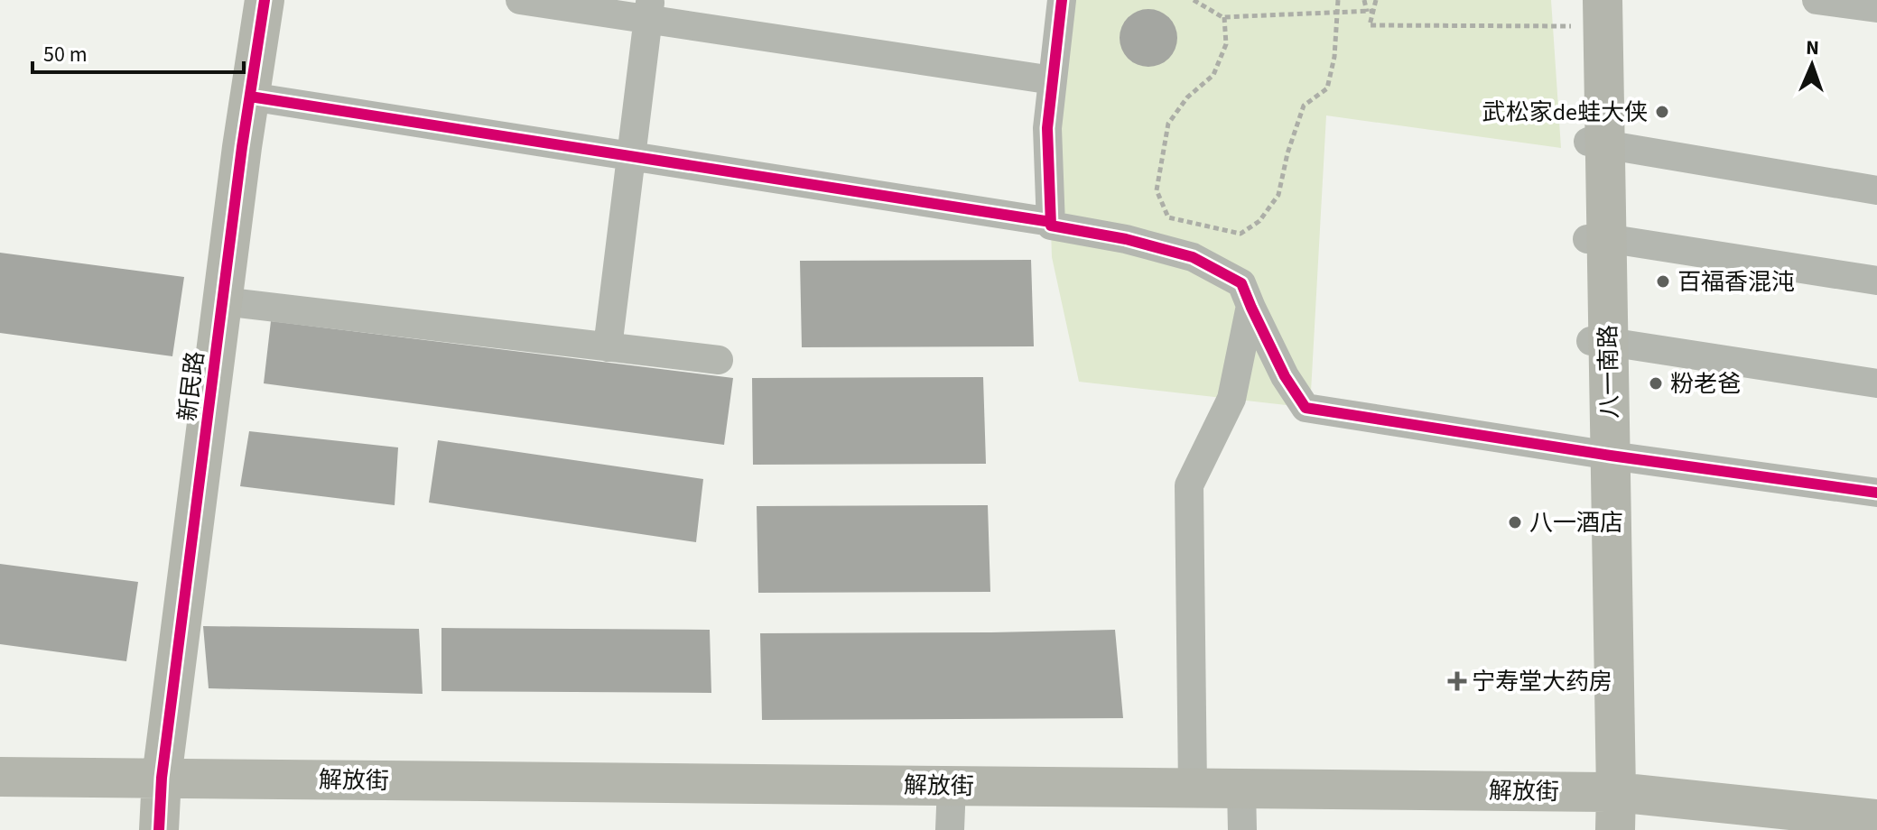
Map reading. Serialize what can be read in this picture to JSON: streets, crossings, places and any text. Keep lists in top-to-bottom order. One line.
{"streets":{"main road":["八一南路","新民路","解放街"]},"crossings":[["八一南路","解放街"],["新民路","解放街"]],"places":{"other":["武松家de蛙大侠","百福香混沌","粉老爸","八一酒店"],"health":["宁寿堂大药房"]},"scale_bar":"50 m","north":"top"}
